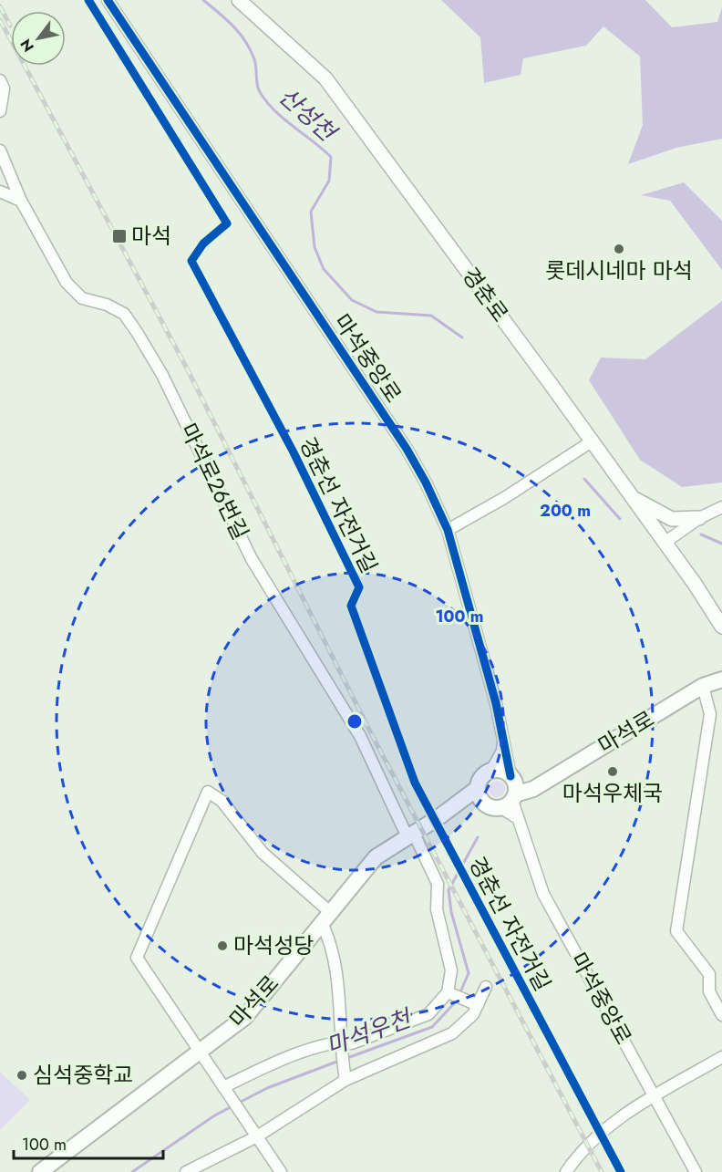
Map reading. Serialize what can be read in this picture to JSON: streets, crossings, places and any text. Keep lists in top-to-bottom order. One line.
{"streets":{"main road":["마석로"],"street":["경춘로","마석중앙로","마석로26번길"],"cycle path":["경춘선 자전거길"]},"crossings":[["마석중앙로","마석로"],["마석로26번길","마석로"]],"water":["산성천","마석우천"],"places":{"transit":["마석"],"other":["롯데시네마 마석","마석우체국","마석성당","심석중학교"]},"scale_bar":"100 m","north":"bottom left","rings":["200 m","100 m"]}
